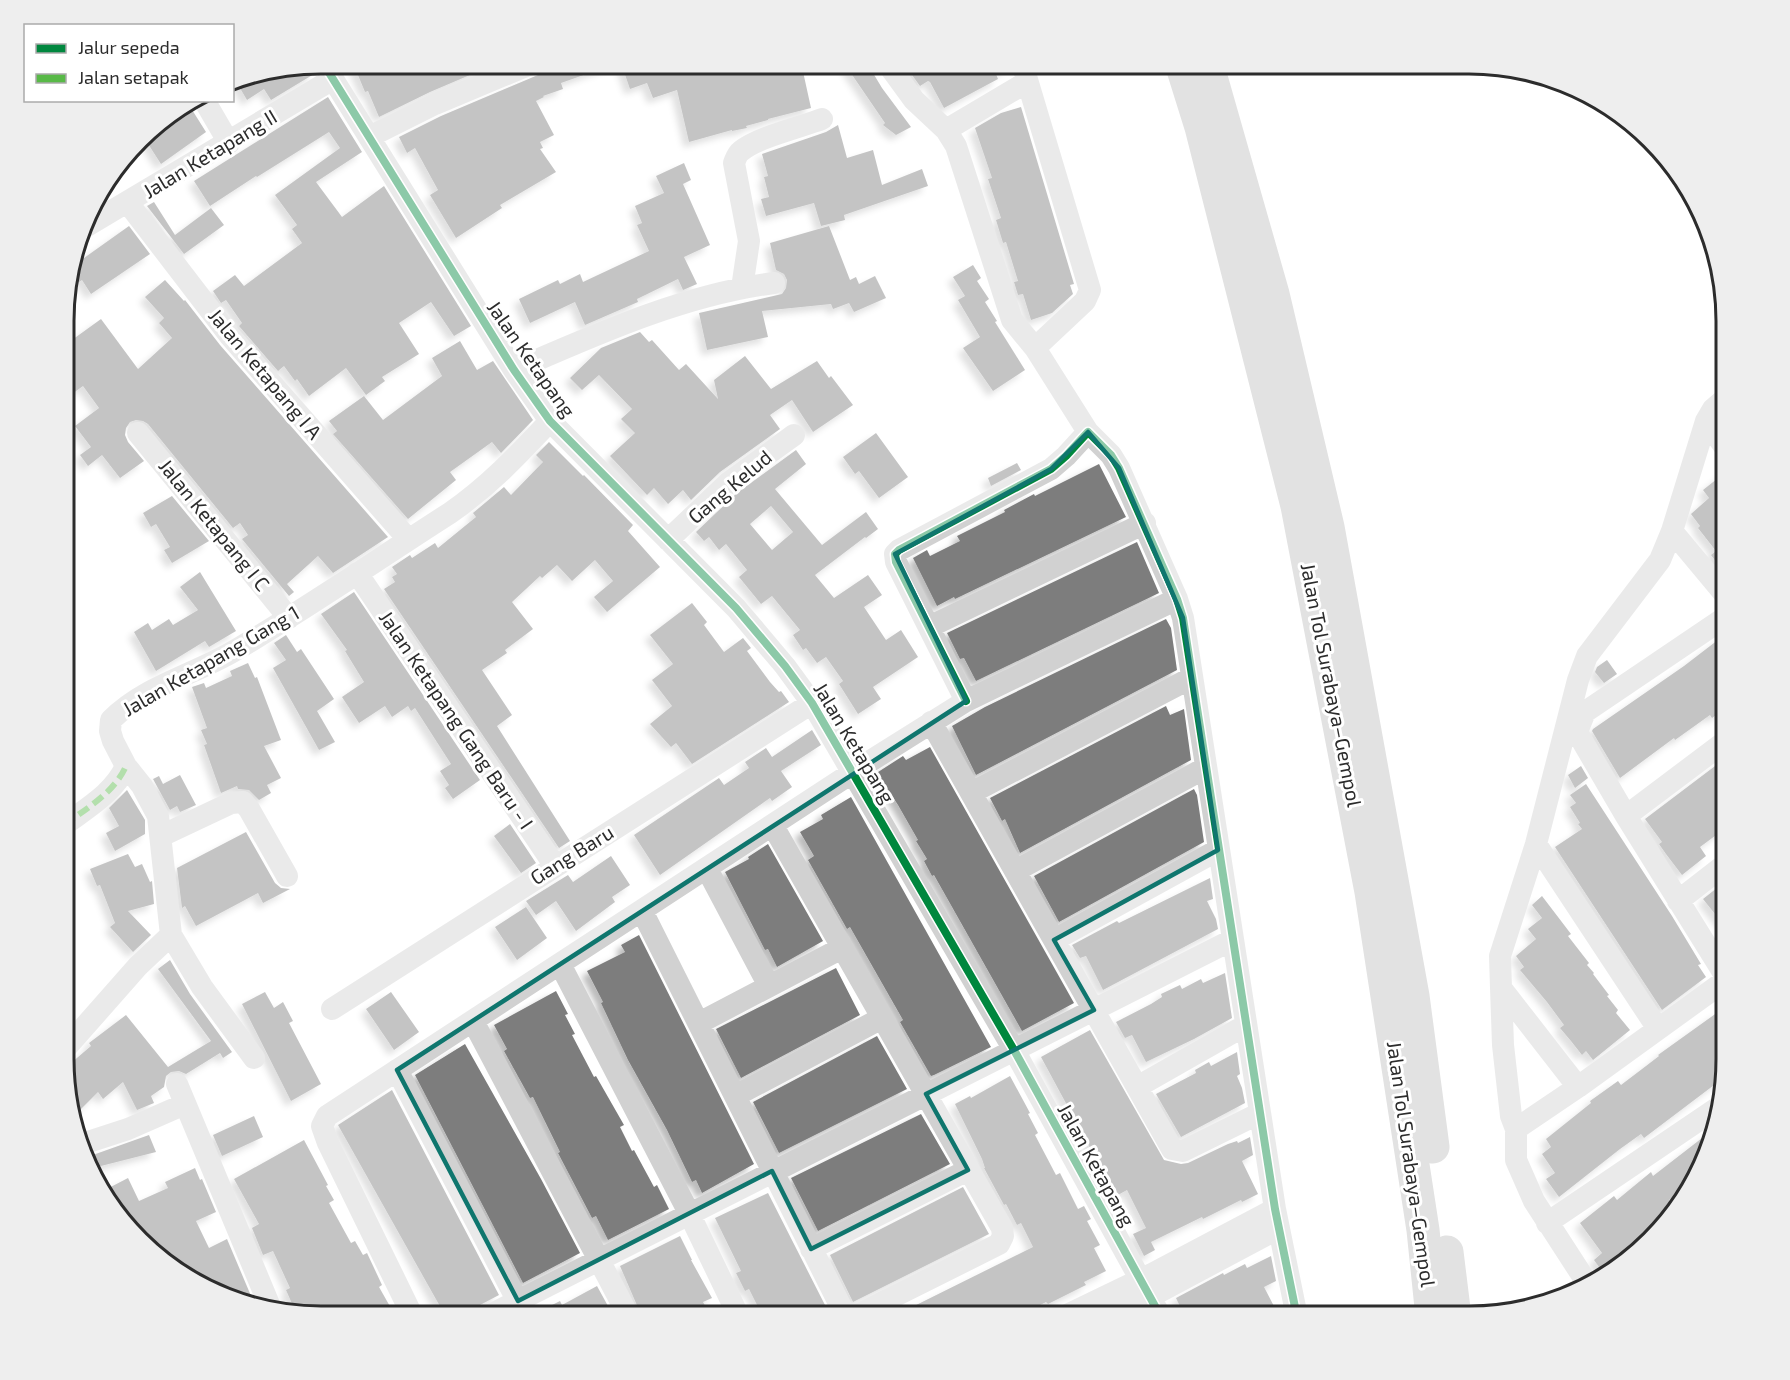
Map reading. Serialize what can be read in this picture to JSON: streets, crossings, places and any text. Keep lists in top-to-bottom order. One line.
{"streets":{"highway":["Jalan Tol Surabaya–Gempol"],"street":["Jalan Ketapang II","Jalan Ketapang","Jalan Ketapang I A","Gang Kelud","Jalan Ketapang I C","Jalan Ketapang Gang 1","Jalan Ketapang Gang Baru - I","Gang Baru"]},"crossings":[["Jalan Ketapang II","Jalan Ketapang I A"],["Jalan Ketapang","Gang Kelud"],["Jalan Ketapang","Jalan Ketapang Gang 1"],["Jalan Ketapang","Gang Baru"],["Jalan Ketapang I A","Jalan Ketapang Gang 1"],["Jalan Ketapang I C","Jalan Ketapang Gang 1"],["Jalan Ketapang Gang 1","Jalan Ketapang Gang Baru - I"],["Jalan Ketapang Gang Baru - I","Gang Baru"]],"legend":["Jalur sepeda","Jalan setapak"]}
